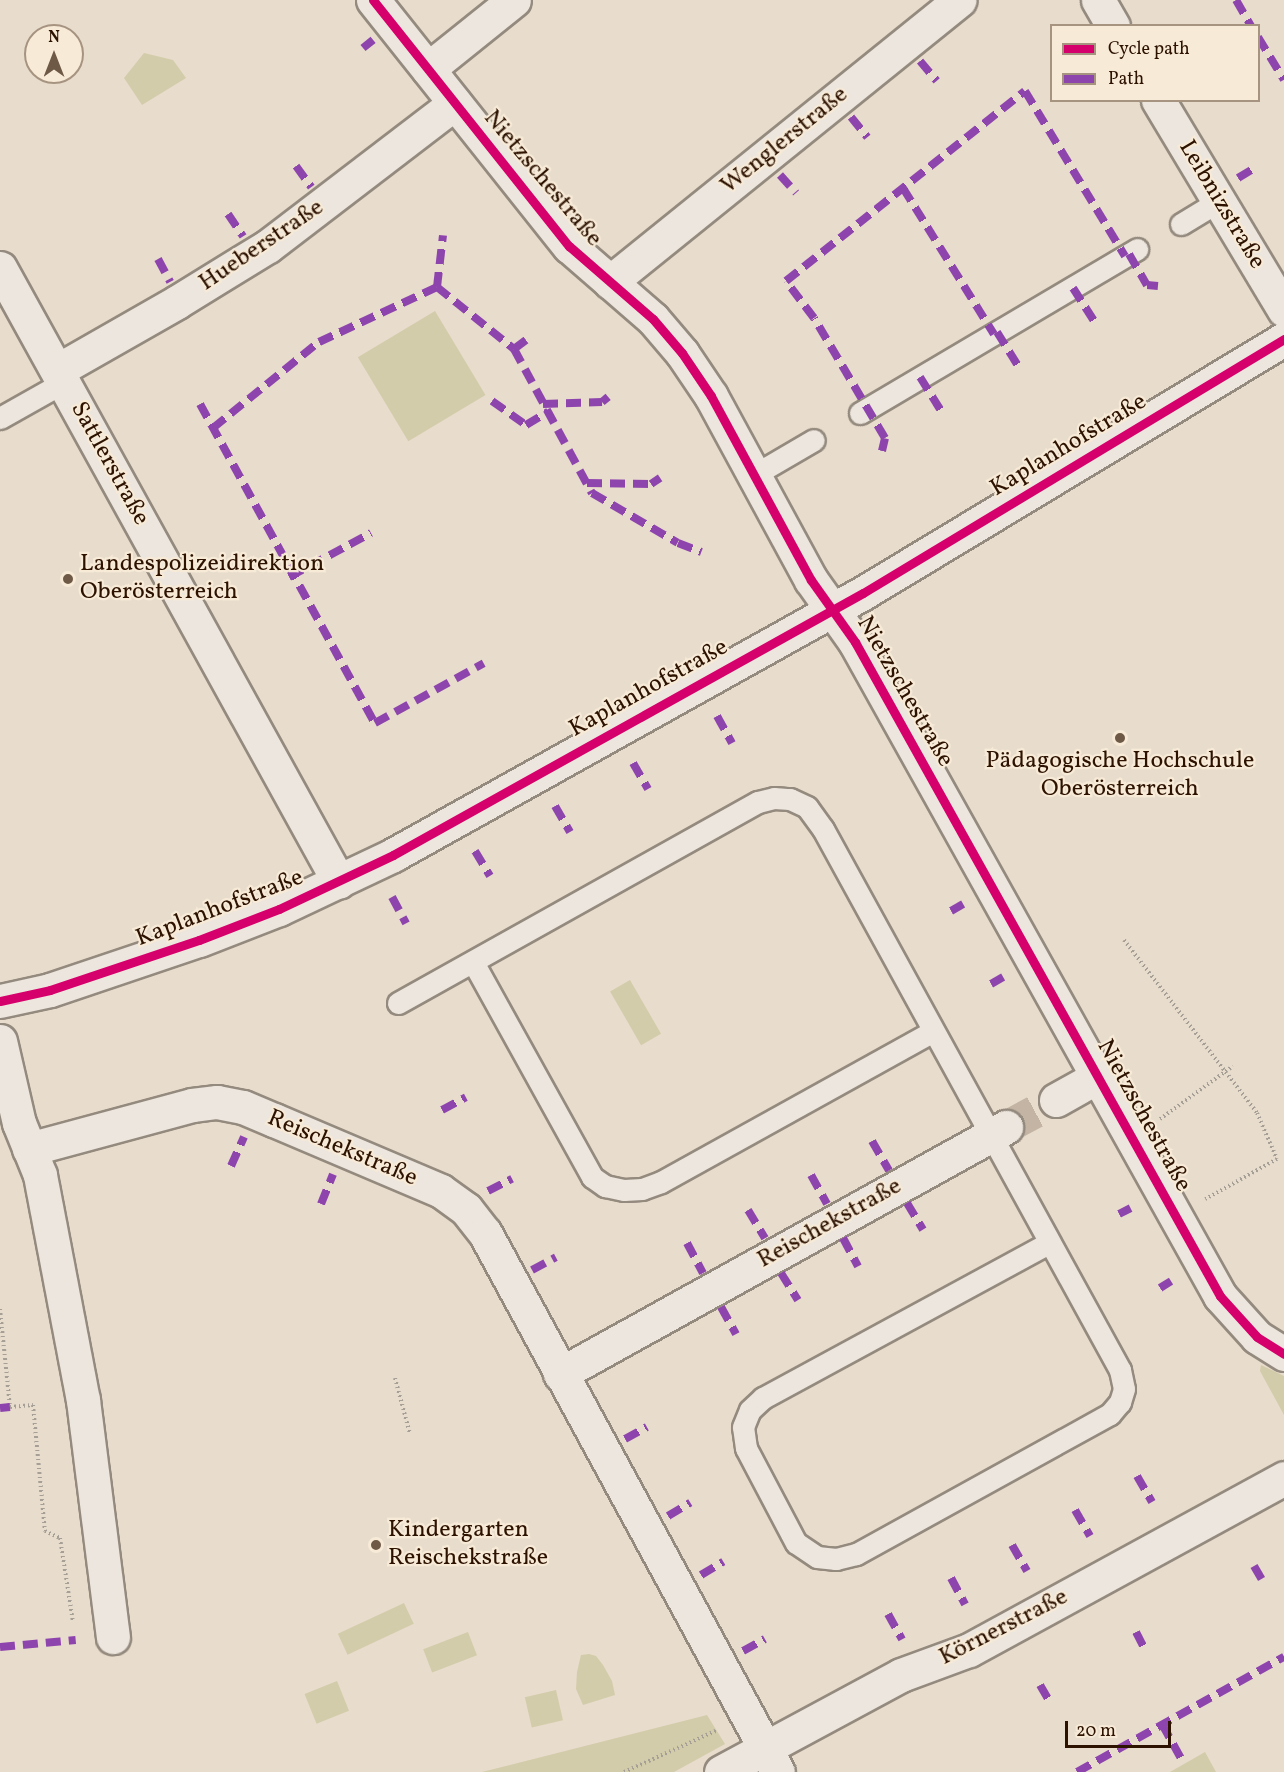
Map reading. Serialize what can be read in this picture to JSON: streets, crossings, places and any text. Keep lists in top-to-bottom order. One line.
{"streets":{"street":["Wenglerstraße","Nietzschestraße","Leibnizstraße","Hueberstraße","Kaplanhofstraße","Sattlerstraße","Reischekstraße","Körnerstraße"]},"crossings":[["Wenglerstraße","Nietzschestraße"],["Nietzschestraße","Hueberstraße"],["Nietzschestraße","Kaplanhofstraße"],["Hueberstraße","Sattlerstraße"],["Kaplanhofstraße","Sattlerstraße"],["Reischekstraße","Körnerstraße"]],"places":["Landespolizeidirektion Oberösterreich","Pädagogische Hochschule Oberösterreich","Kindergarten Reischekstraße"],"legend":["Cycle path","Path"],"scale_bar":"20 m","north":"top"}
